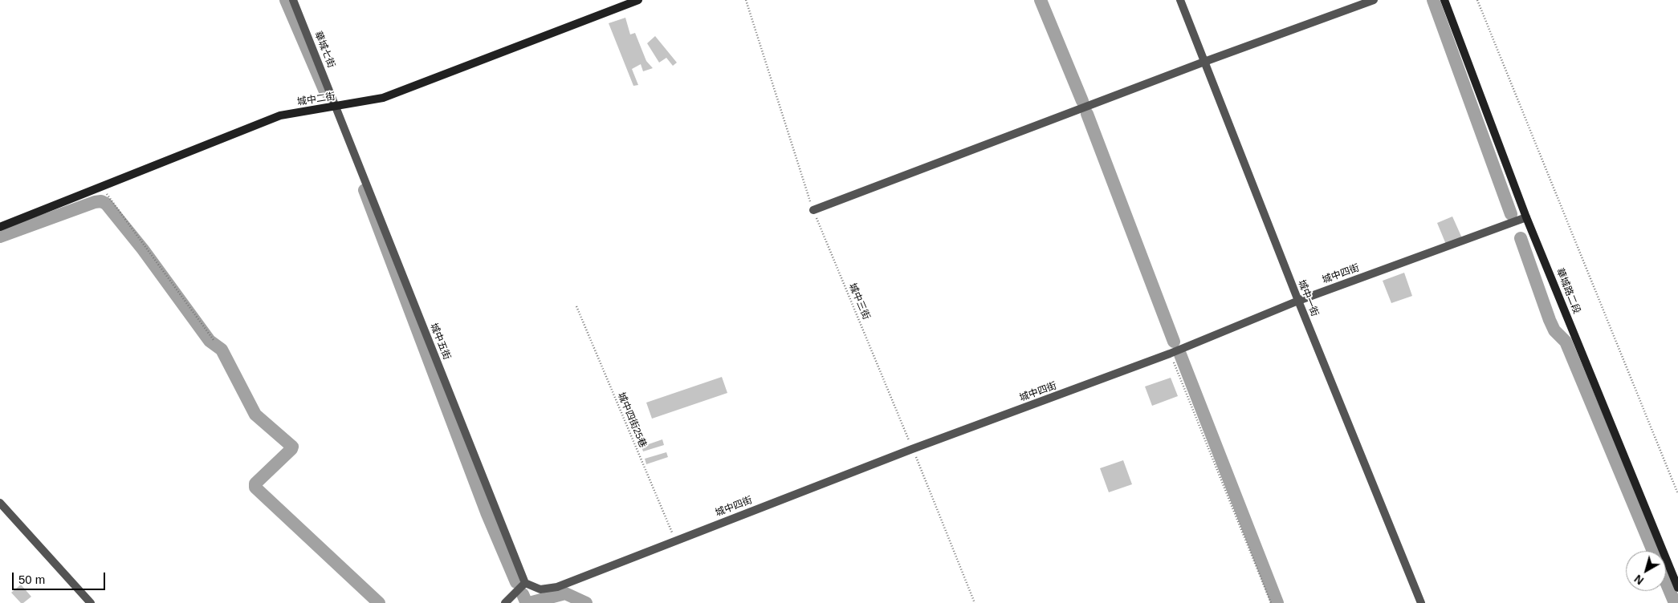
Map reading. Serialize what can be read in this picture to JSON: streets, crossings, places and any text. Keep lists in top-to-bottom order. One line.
{"streets":{"street":["華城七街","城中二街","城中四街","華城路二段","城中一街","城中五街"],"path":["城中三街","城中四街25巷"]},"crossings":[["華城七街","城中二街"],["華城七街","城中五街"],["城中二街","城中五街"],["城中四街","華城路二段"],["城中四街","城中一街"],["城中四街","城中三街"],["城中四街","城中五街"],["城中四街","城中四街25巷"]],"scale_bar":"50 m","north":"bottom left"}
